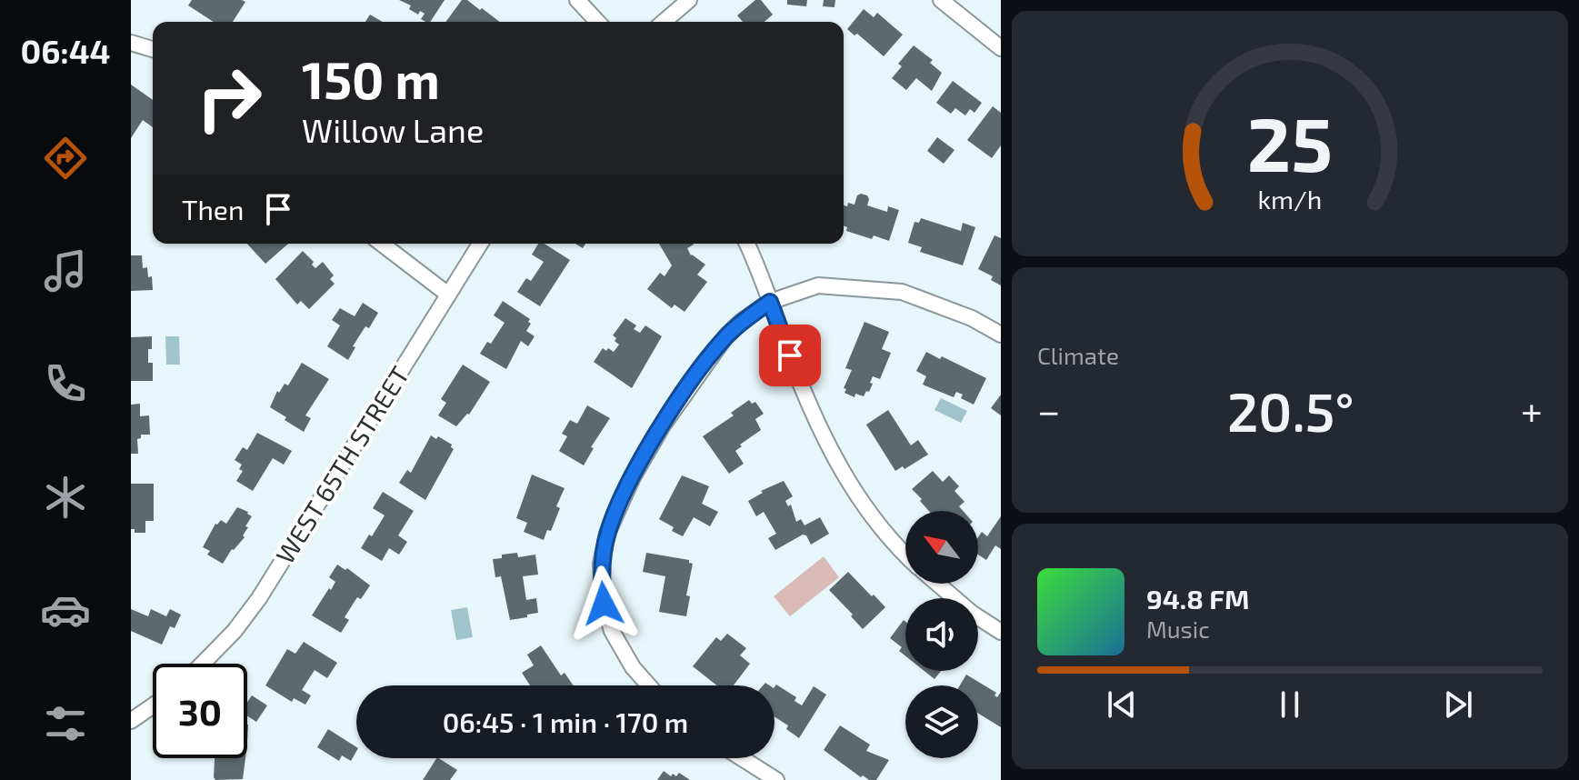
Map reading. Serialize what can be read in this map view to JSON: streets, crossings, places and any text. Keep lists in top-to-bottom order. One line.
{"streets":{"street":["WEST 65TH STREET"]},"north":"top left","page":{"tabs":"06:44","turn":["150 m","Willow Lane"],"then":"Then","tile":"Climate","heat":["−","20.5°","+"],"song":["94.8 FM","Music"],"limit":"30","trip":"06:45 · 1 min · 170 m","gauge":["25","km/h"]}}
